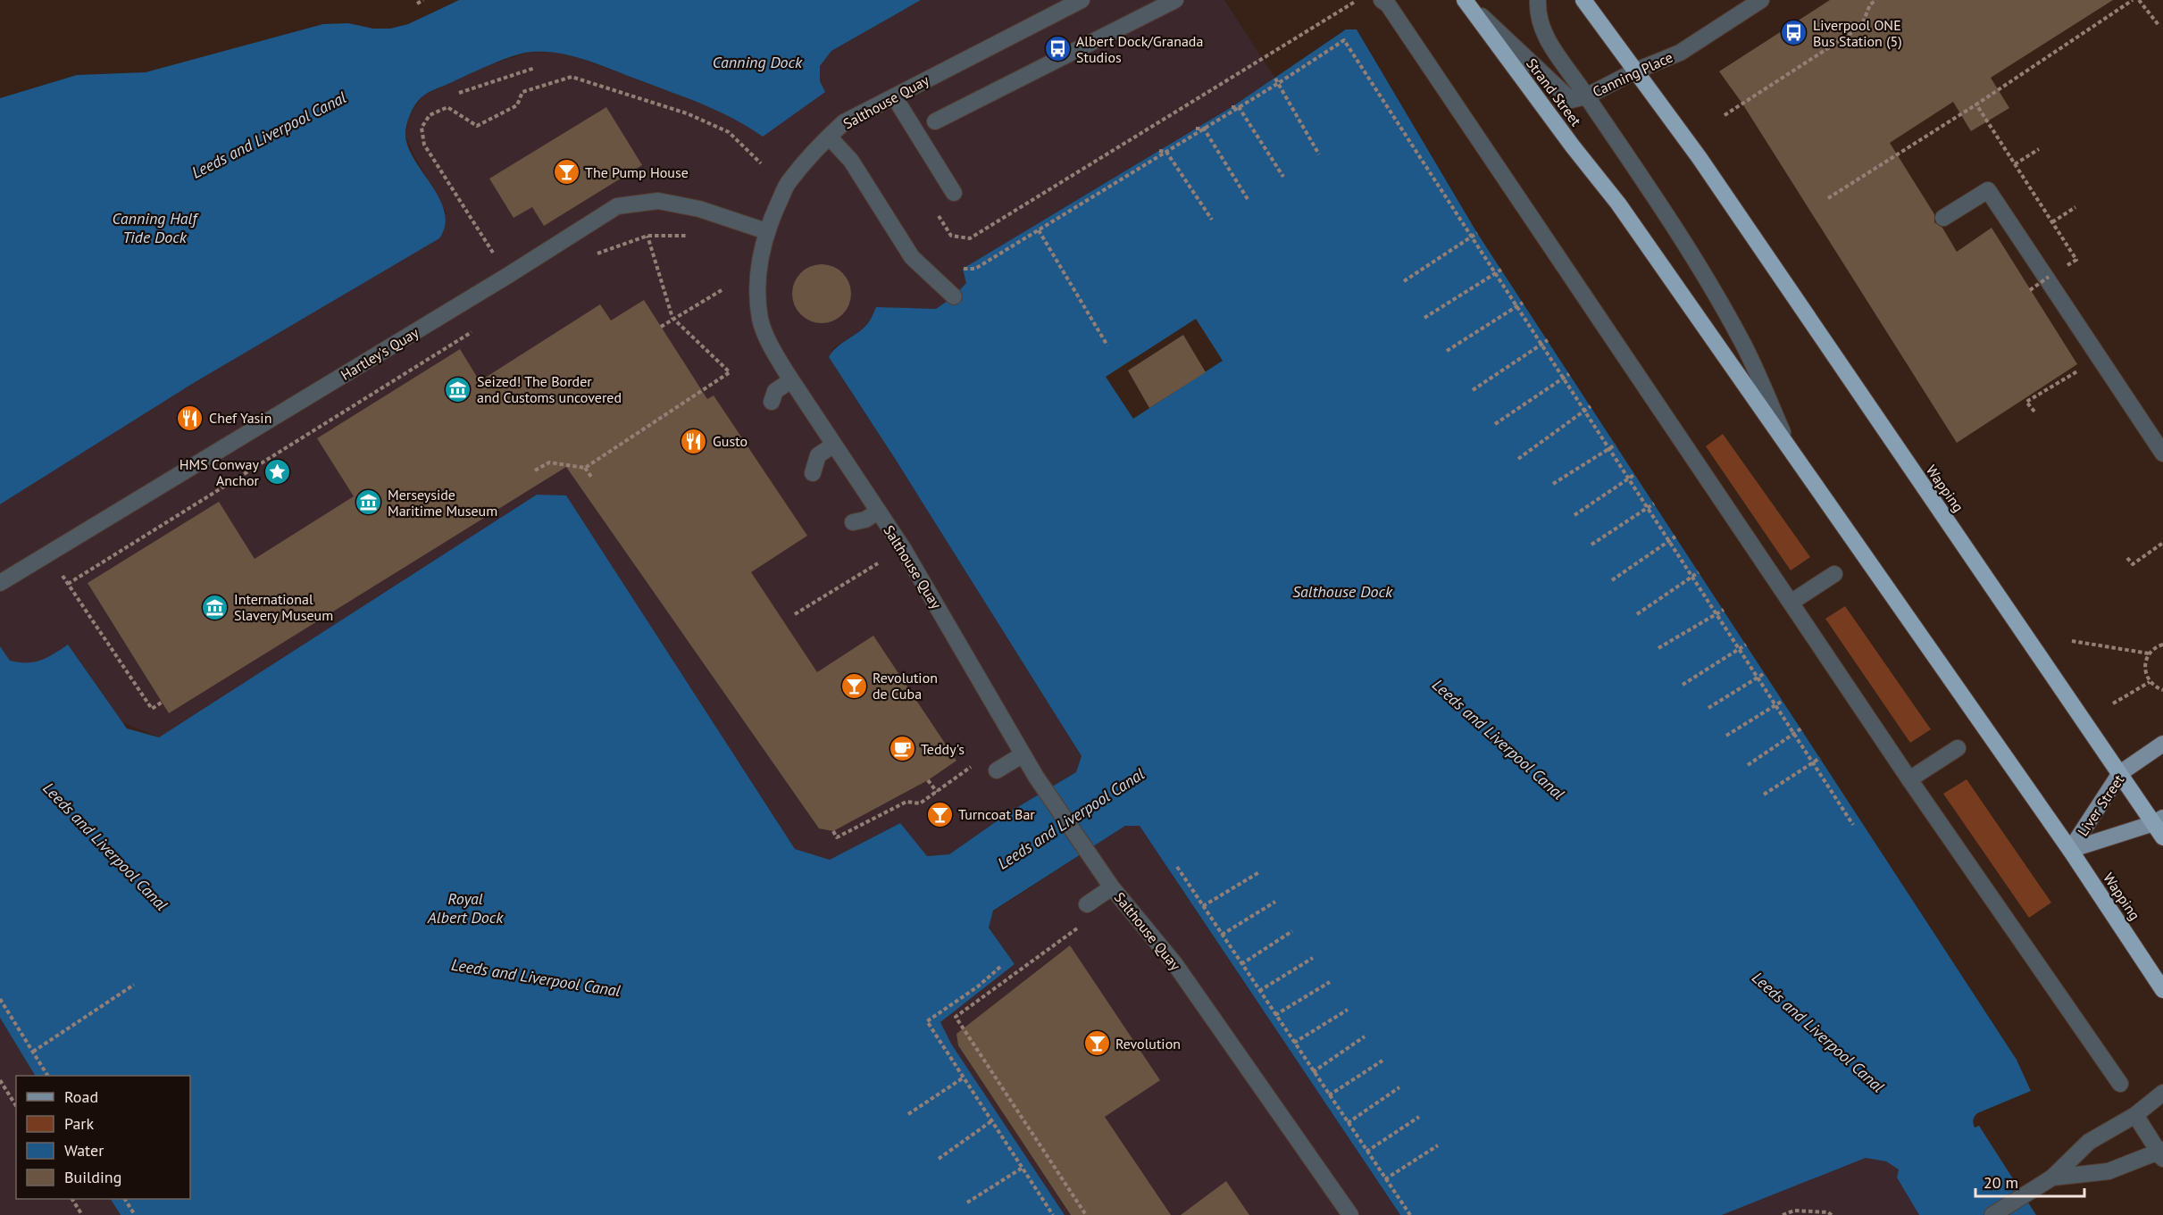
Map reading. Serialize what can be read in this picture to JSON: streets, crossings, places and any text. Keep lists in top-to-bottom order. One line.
{"streets":{"highway":["Strand Street","Wapping"],"main road":["Liver Street"],"street":["Canning Place","Salthouse Quay","Hartley's Quay"]},"crossings":[["Canning Place","Strand Street"],["Canning Place","Wapping"],["Strand Street","Wapping"],["Salthouse Quay","Hartley's Quay"],["Wapping","Liver Street"]],"water":["Canning Dock","Leeds and Liverpool Canal","Canning Half Tide Dock","Salthouse Dock","Royal Albert Dock"],"places":{"bus stop":["Liverpool ONE Bus Station (5)","Albert Dock/Granada Studios"],"bar":["The Pump House","Revolution de Cuba","Turncoat Bar","Revolution"],"museum":["Seized! The Border and Customs uncovered","Merseyside Maritime Museum","International Slavery Museum"],"restaurant":["Chef Yasin","Gusto"],"place":["HMS Conway Anchor"],"cafe":["Teddy's"]},"legend":["Road","Park","Water","Building"],"scale_bar":"20 m"}
